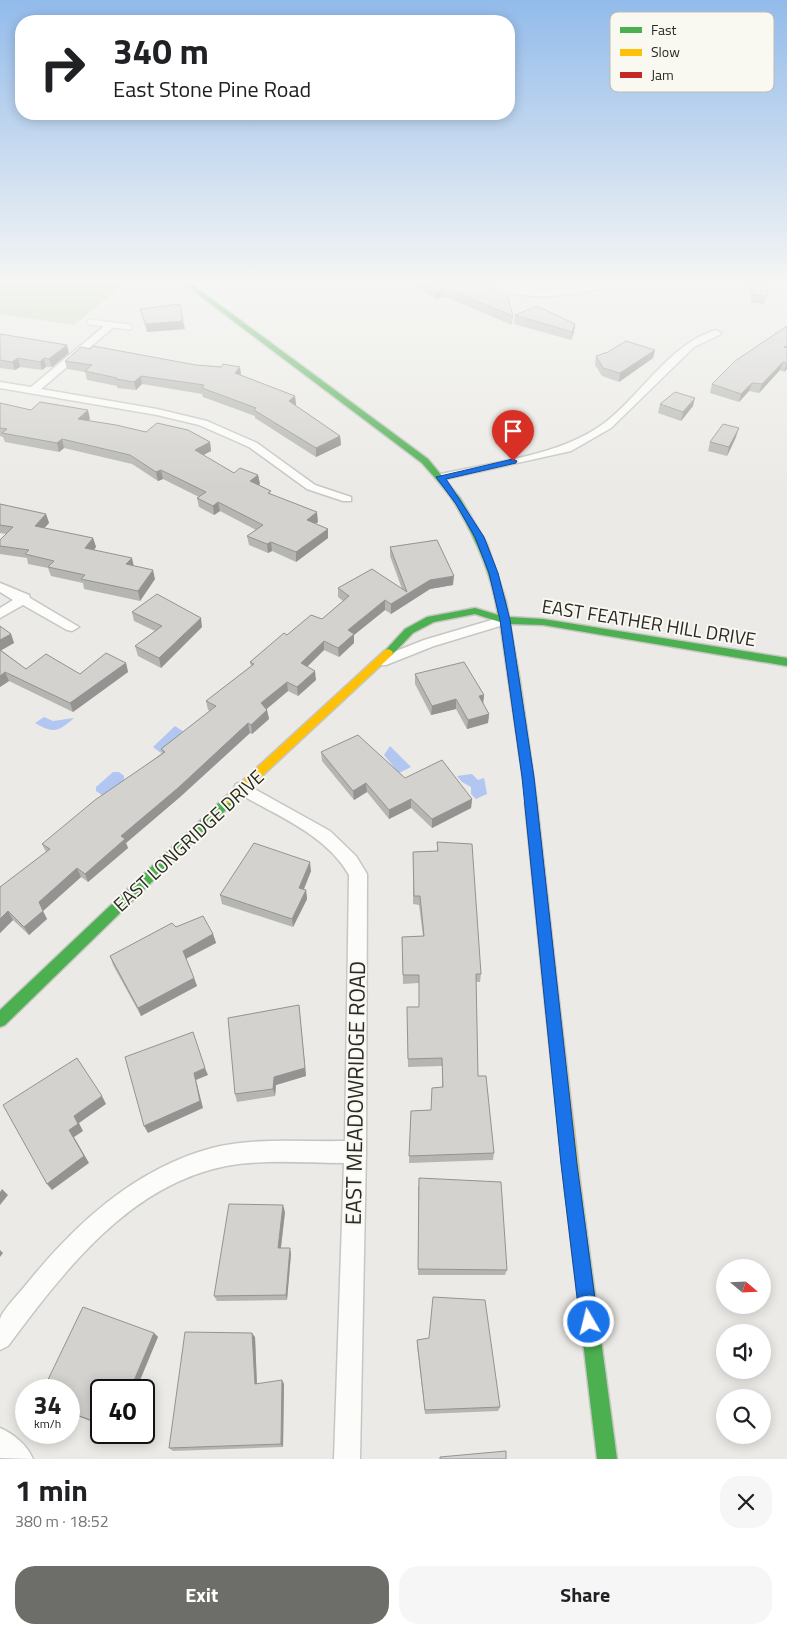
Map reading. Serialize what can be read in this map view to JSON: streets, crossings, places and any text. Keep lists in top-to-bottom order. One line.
{"streets":{"street":["EAST FEATHER HILL DRIVE","EAST LONGRIDGE DRIVE","EAST MEADOWRIDGE ROAD"]},"crossings":[["EAST FEATHER HILL DRIVE","EAST LONGRIDGE DRIVE"],["EAST LONGRIDGE DRIVE","EAST MEADOWRIDGE ROAD"]],"legend":["Fast","Slow","Jam"],"north":"right","page":{"turn":["340 m","East Stone Pine Road"],"speed":"34 km/h","limit":"40","heading":["1 min","380 m · 18:52"],"buttons":["Exit","Share"]}}
